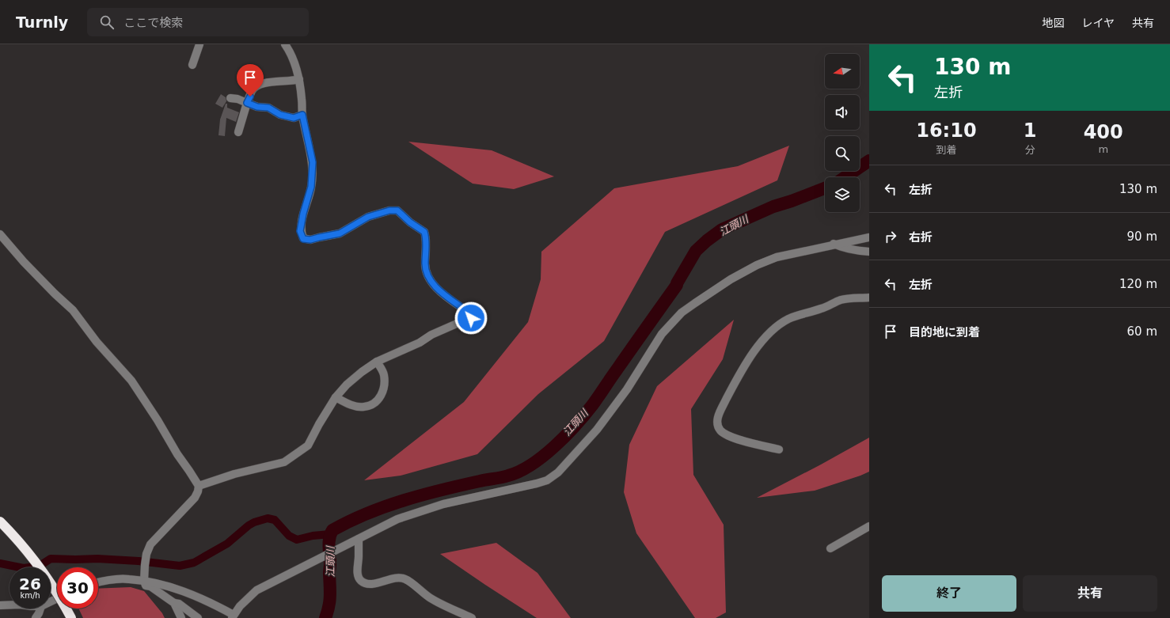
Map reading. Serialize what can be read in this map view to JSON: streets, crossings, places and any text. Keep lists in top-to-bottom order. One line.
{"water":["江頭川"],"north":"left","page":{"header":"Turnly","search":"ここで検索","nav":["地図","レイヤ","共有"],"turn":["130 m","左折"],"eta":["16:10","到着","1","分","400","m"],"list":[{"name":"左折","value":"130 m"},{"name":"右折","value":"90 m"},{"name":"左折","value":"120 m"},{"name":"目的地に到着","value":"60 m"}],"speed":"26 km/h","limit":"30","buttons":["終了","共有"]}}
